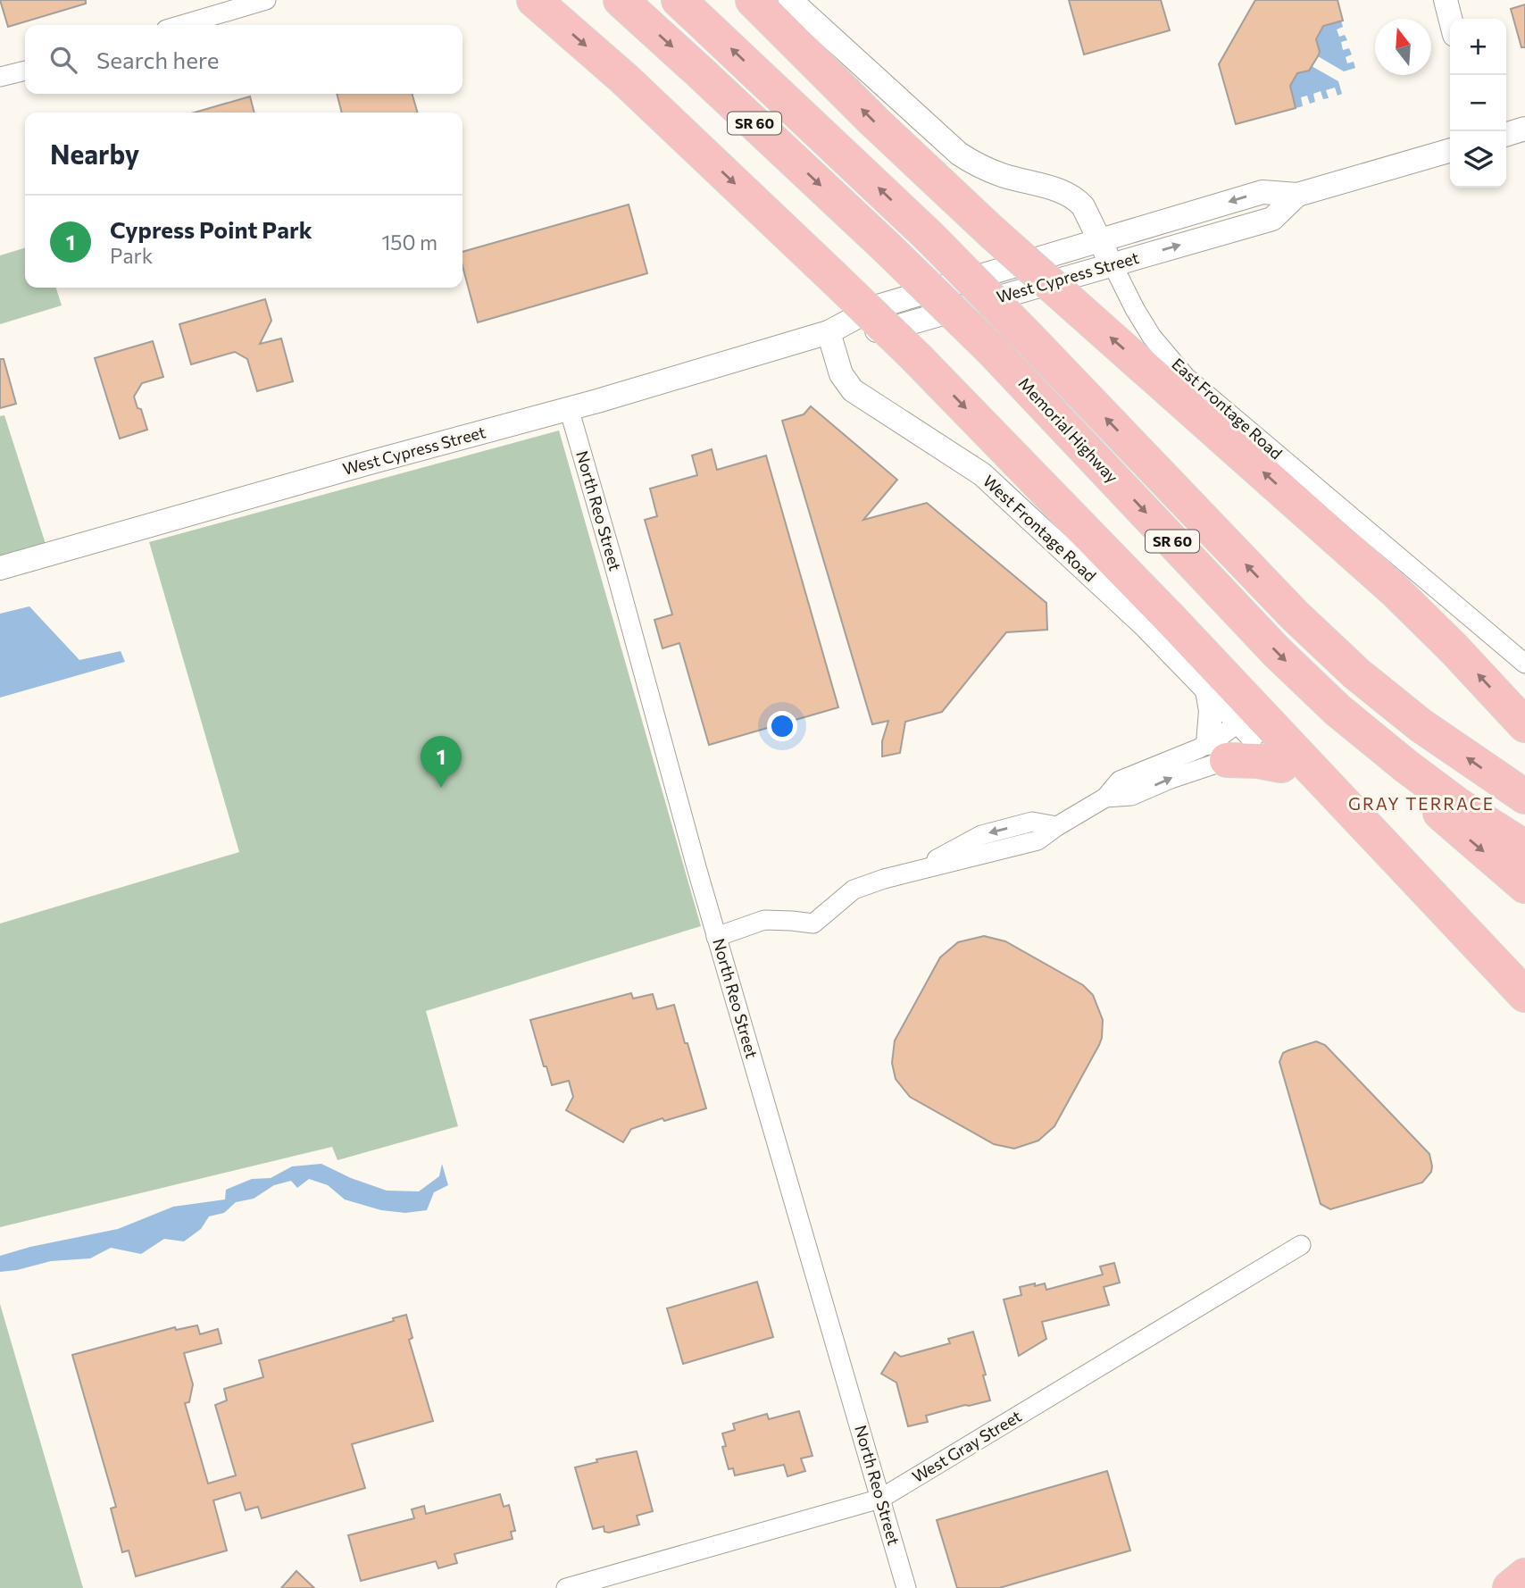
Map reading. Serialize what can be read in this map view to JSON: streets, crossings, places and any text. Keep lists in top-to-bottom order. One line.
{"streets":{"highway":["SR 60","Memorial Highway"],"street":["West Cypress Street","East Frontage Road","North Reo Street","West Frontage Road","West Gray Street"]},"crossings":[["West Cypress Street","East Frontage Road"],["West Cypress Street","North Reo Street"],["West Cypress Street","West Frontage Road"],["North Reo Street","West Gray Street"]],"districts":["GRAY TERRACE"],"north":"top","page":{"map_buttons":["+","−"],"search":"Search here","heading":"Nearby","list":[{"mark":"1","name":"Cypress Point Park","note":"Park","value":"150 m"}],"pins":"1"}}
